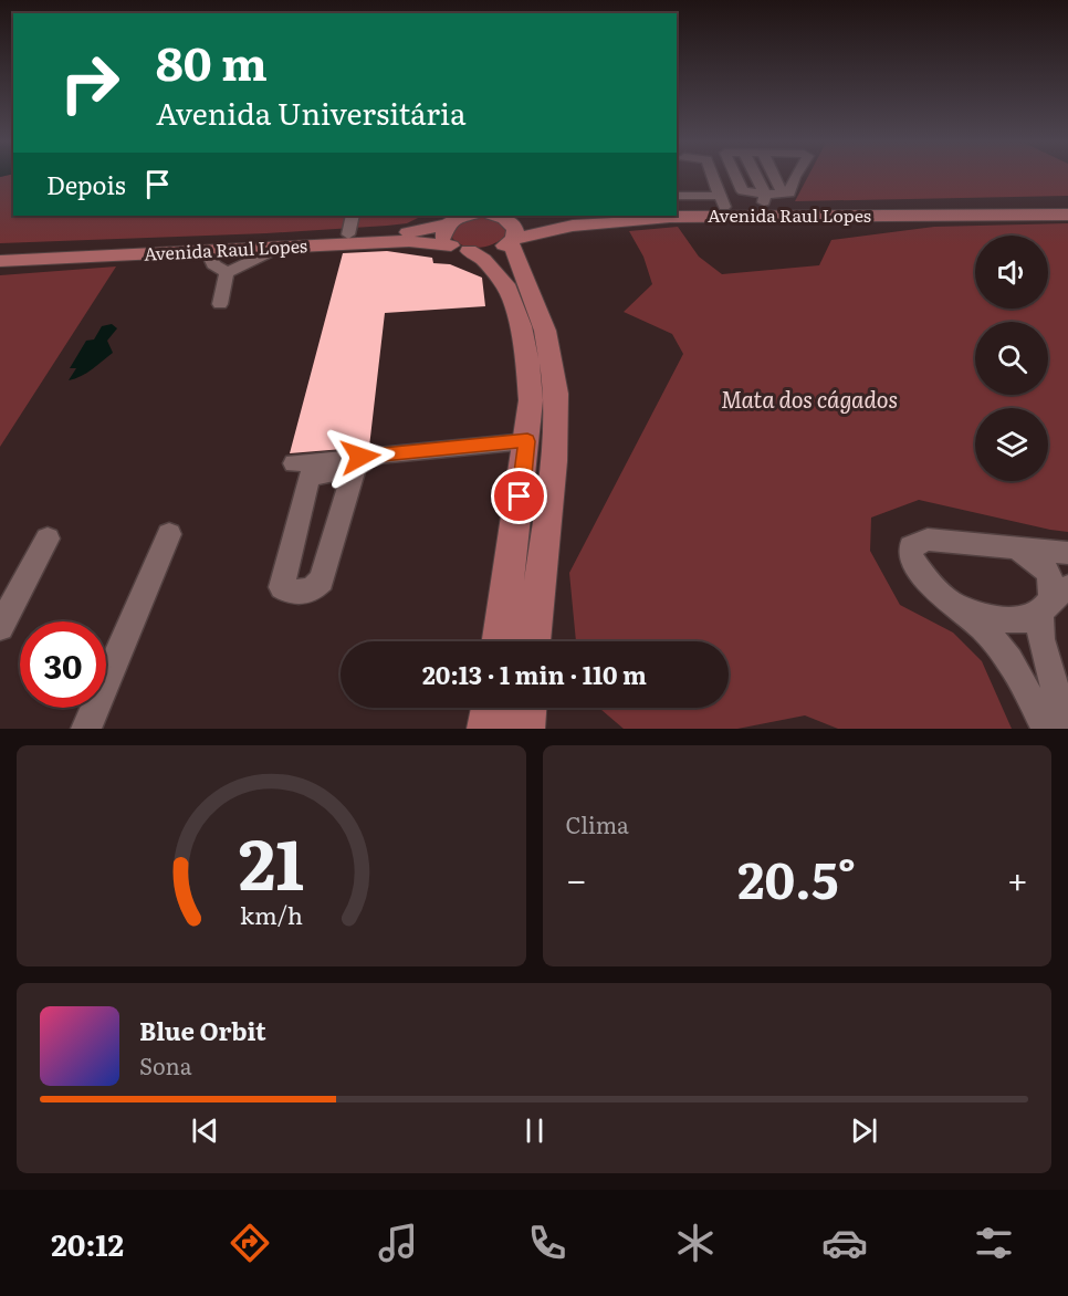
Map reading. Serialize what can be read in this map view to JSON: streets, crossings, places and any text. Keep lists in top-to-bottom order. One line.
{"streets":{"main road":["Avenida Raul Lopes"]},"parks":["Mata dos cágados"],"page":{"turn":["80 m","Avenida Universitária"],"then":"Depois","limit":"30","trip":"20:13 · 1 min · 110 m","tile":"Clima","heat":["−","20.5°","+"],"song":["Blue Orbit","Sona"],"tabs":"20:12","gauge":["21","km/h"]}}
